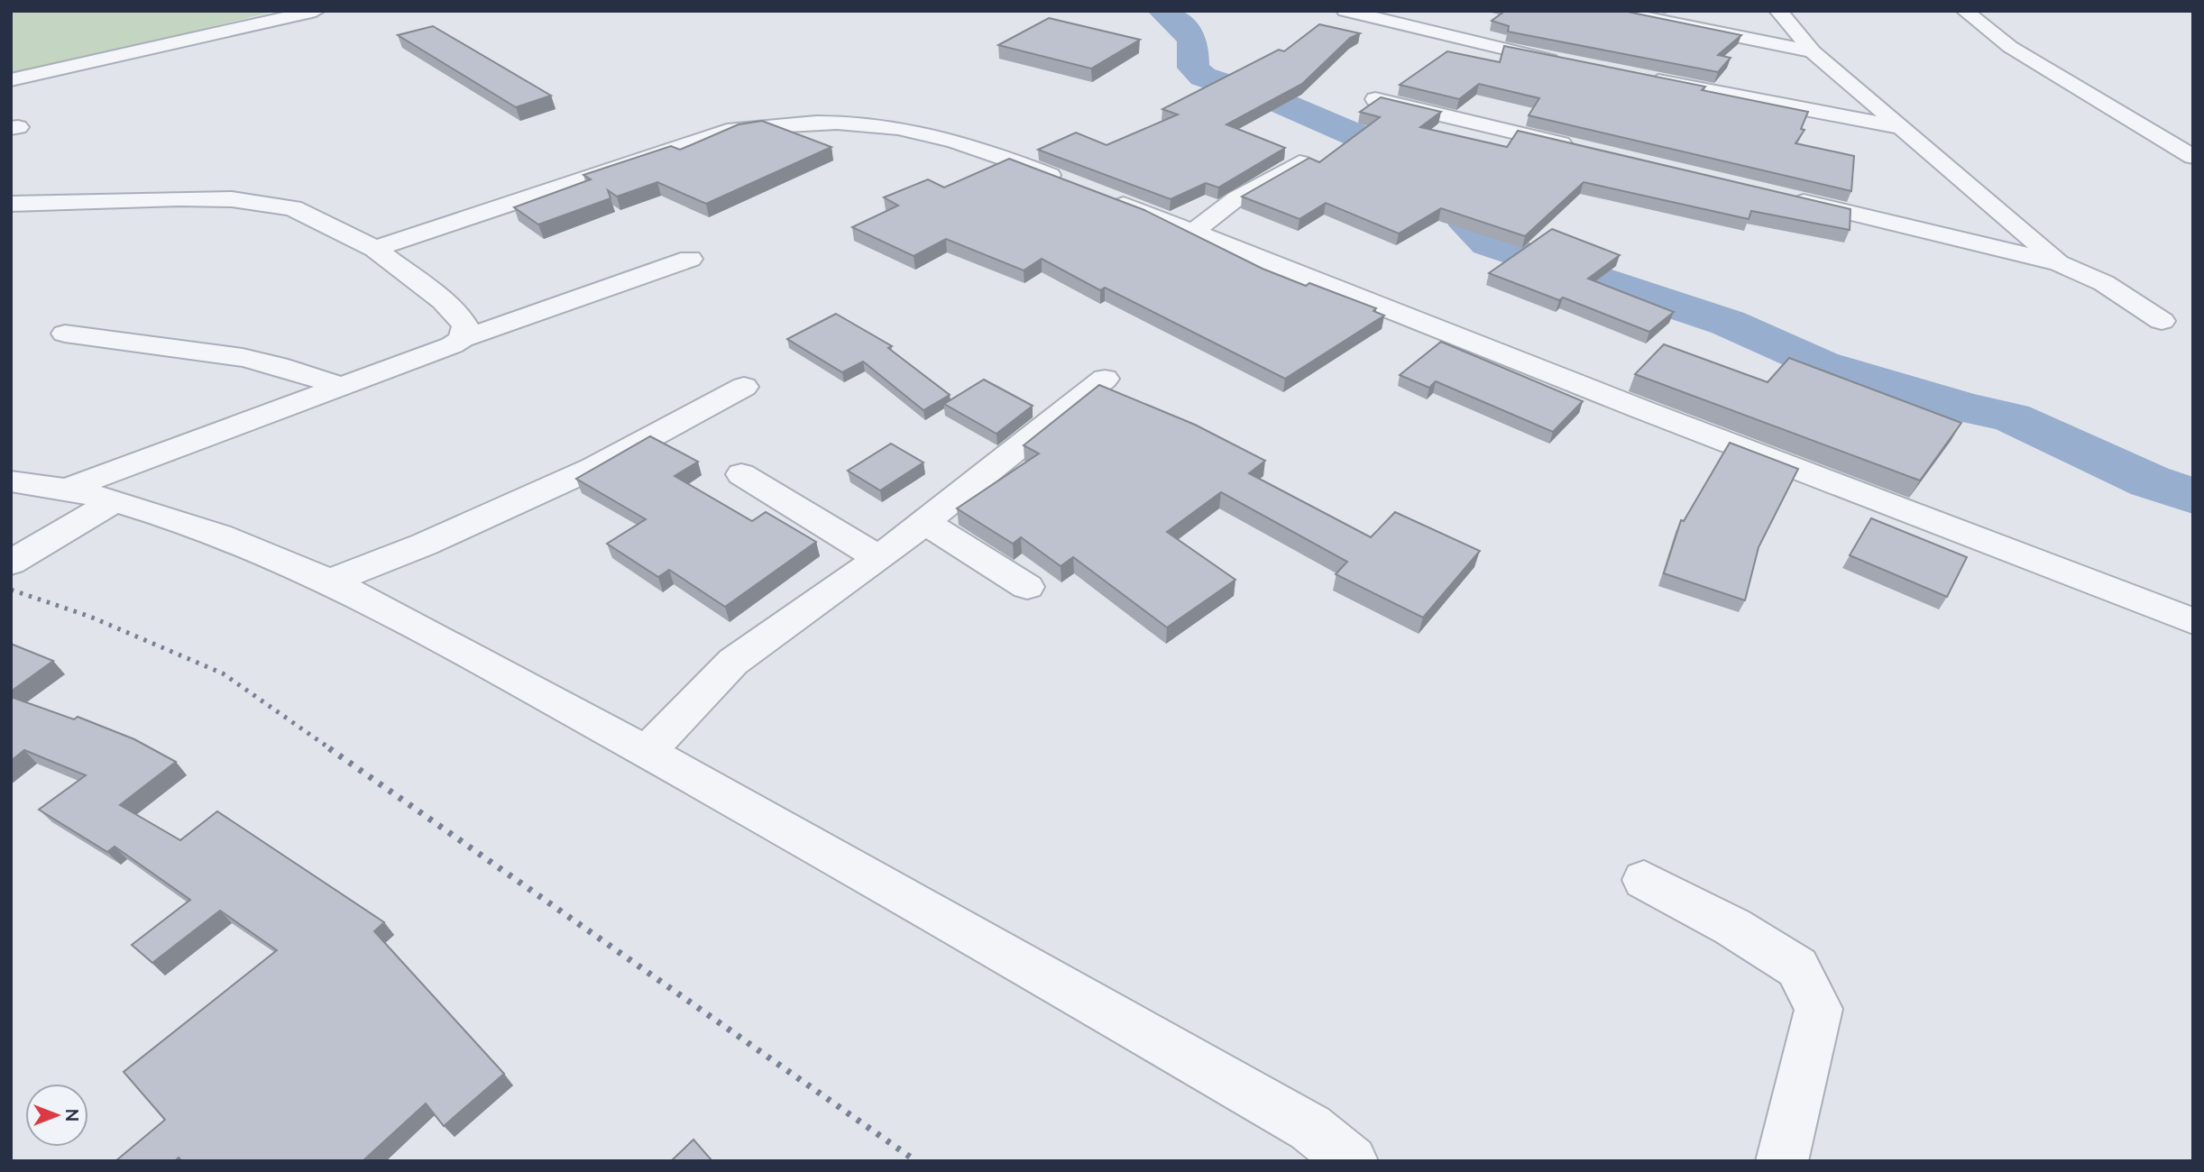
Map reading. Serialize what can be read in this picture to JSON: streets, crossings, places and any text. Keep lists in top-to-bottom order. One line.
{"north":"right"}
